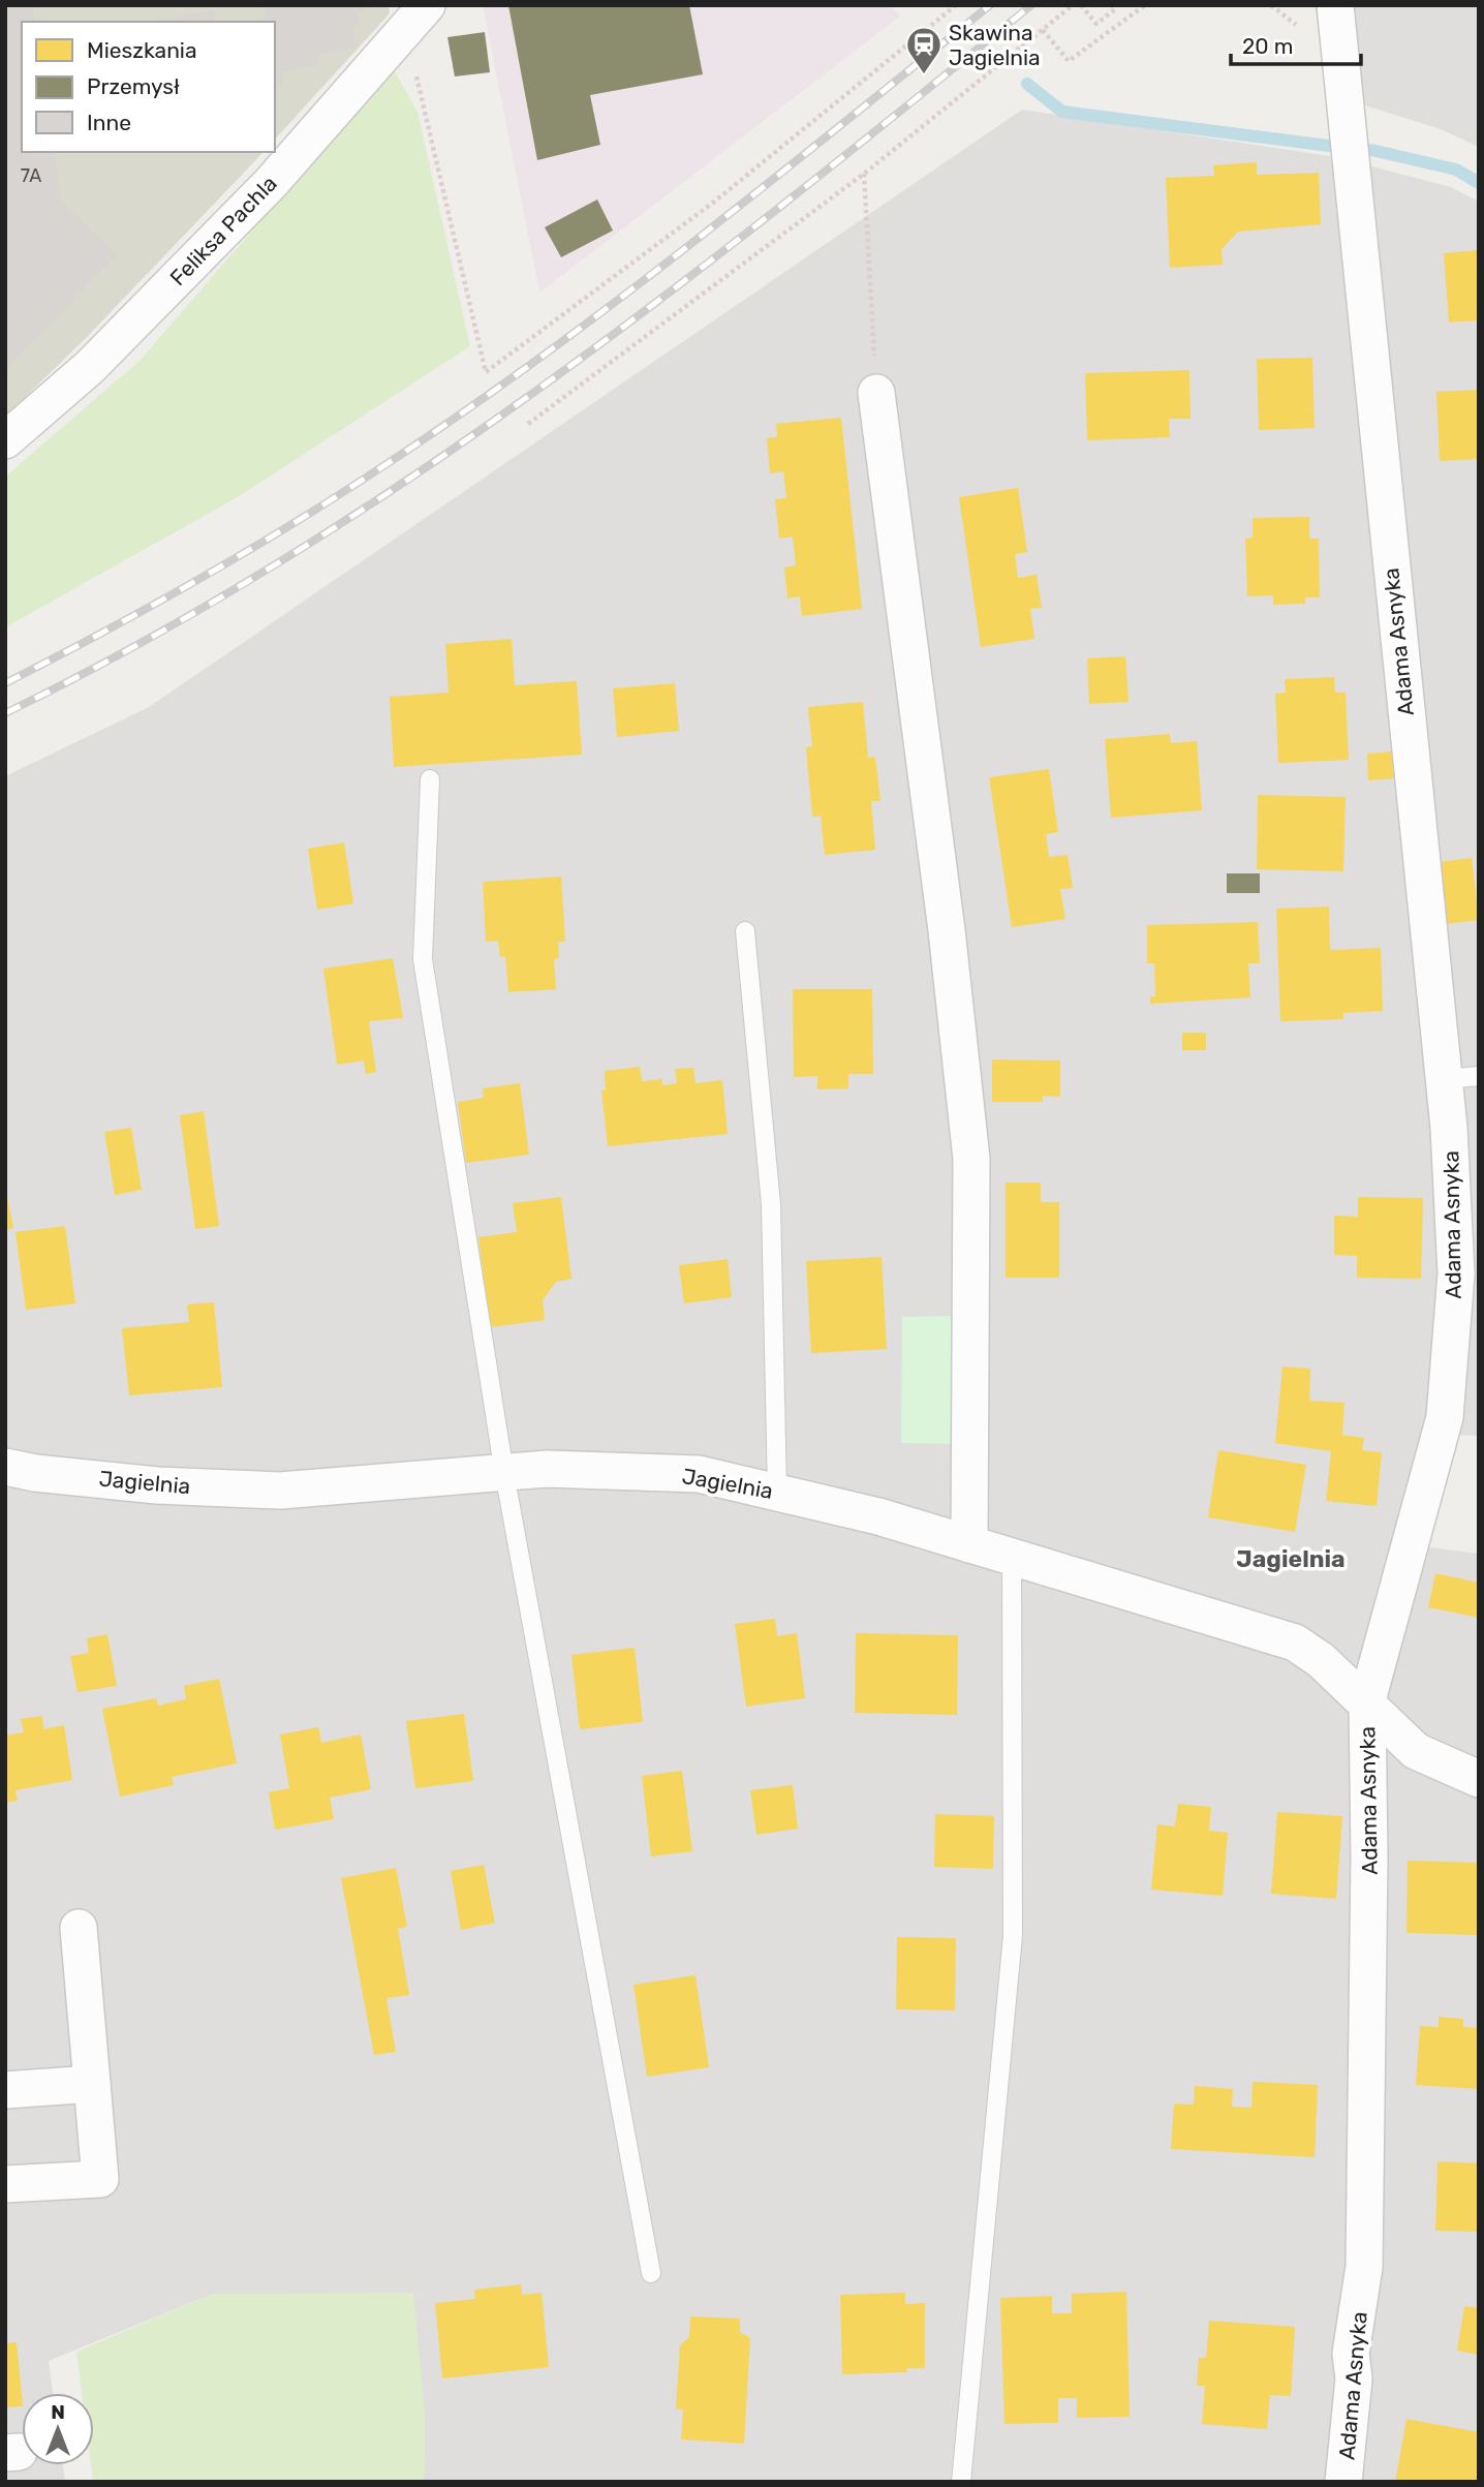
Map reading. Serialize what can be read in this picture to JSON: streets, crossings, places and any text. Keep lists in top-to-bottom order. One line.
{"streets":{"street":["Feliksa Pachla","Adama Asnyka","Jagielnia"]},"crossings":[["Adama Asnyka","Jagielnia"]],"districts":["Jagielnia"],"places":{"station":["Skawina Jagielnia"]},"house_numbers":["7A"],"legend":["Mieszkania","Przemysł","Inne"],"scale_bar":"20 m","north":"top"}
